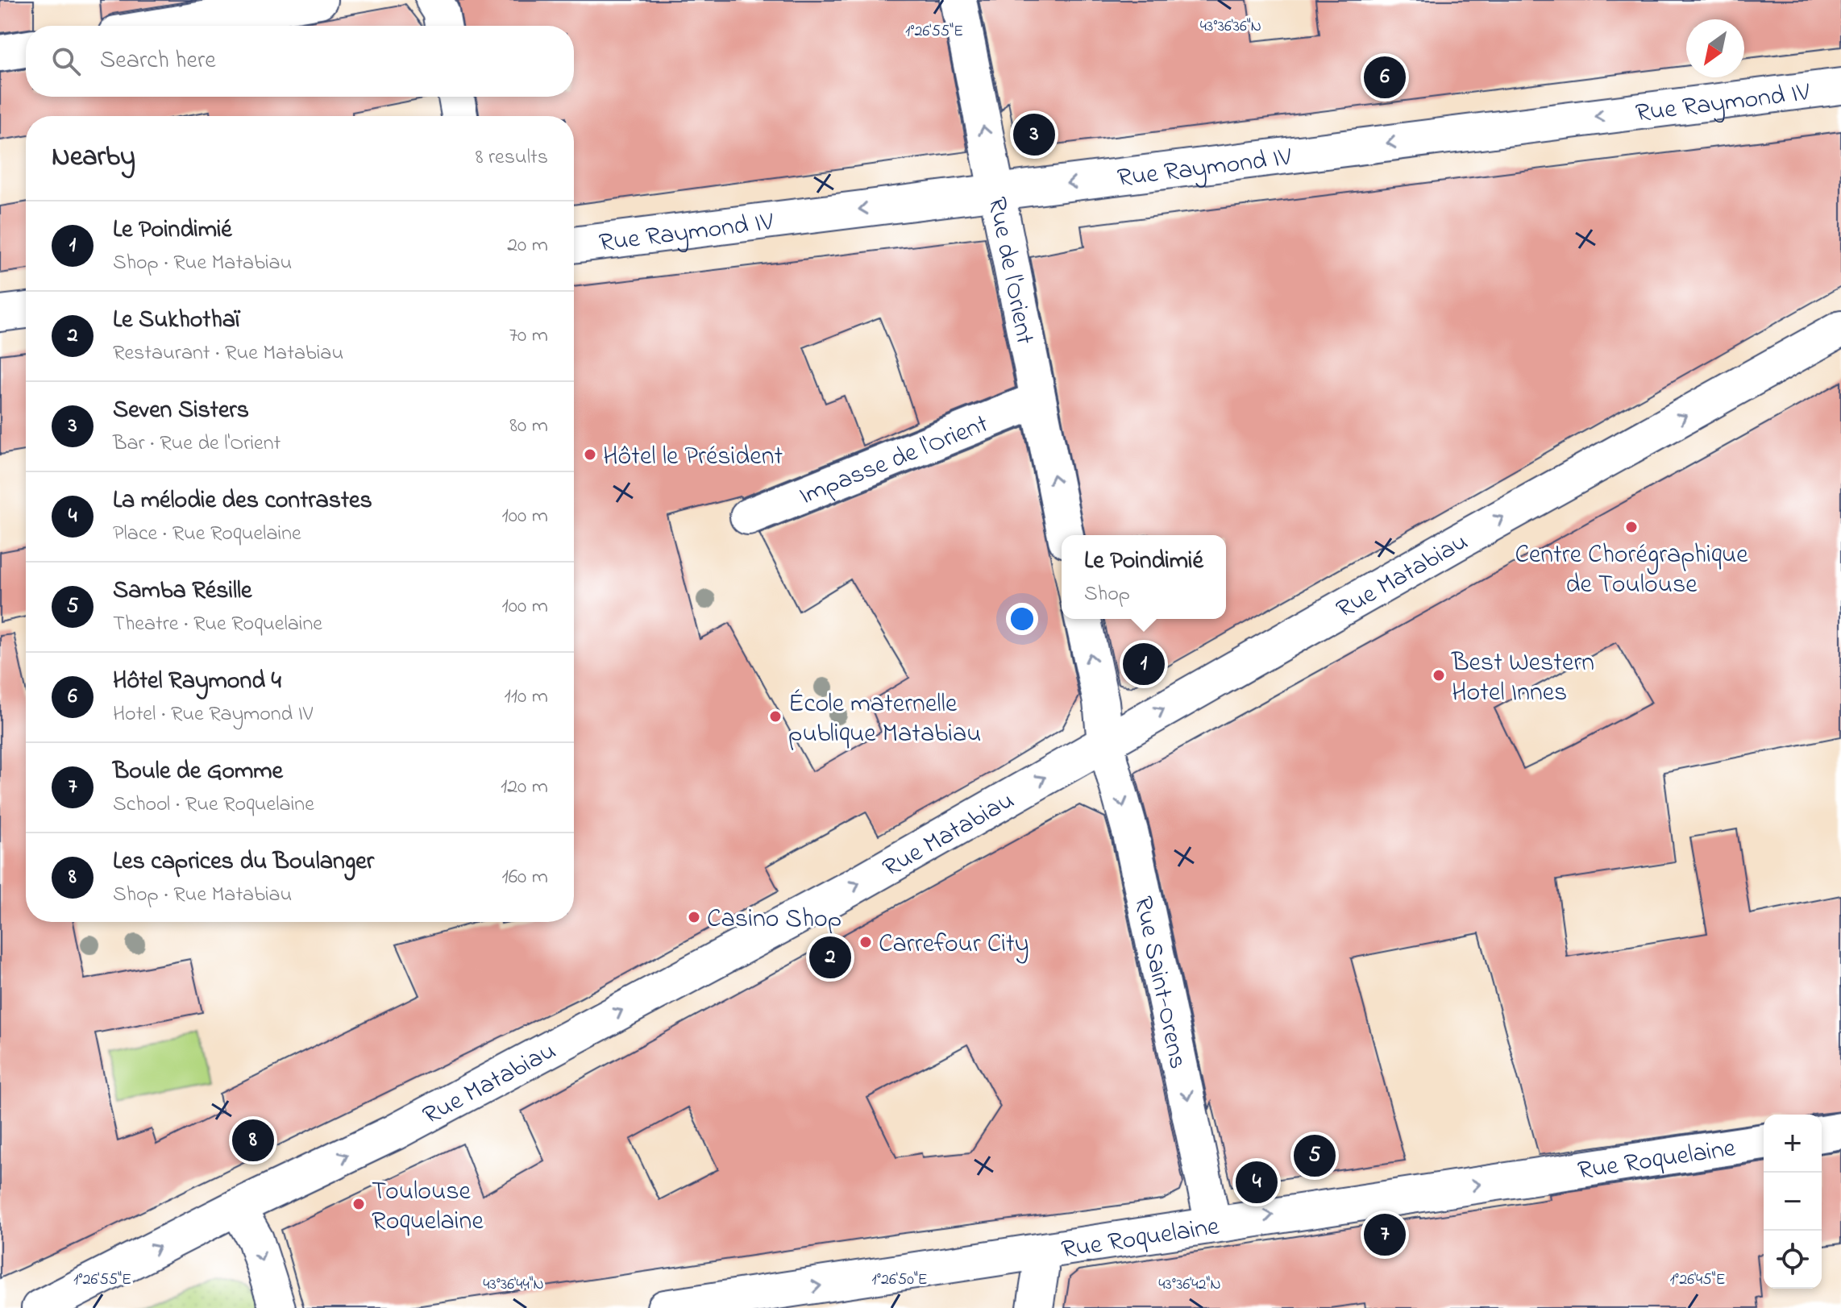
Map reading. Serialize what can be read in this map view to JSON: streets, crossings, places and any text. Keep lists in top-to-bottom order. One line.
{"streets":{"street":["Rue Raymond IV","Rue de l'Orient","Impasse de l'Orient","Rue Matabiau","Rue Saint-Orens","Rue Roquelaine"]},"crossings":[["Rue Raymond IV","Rue de l'Orient"],["Rue de l'Orient","Impasse de l'Orient"],["Rue Matabiau","Rue Saint-Orens"],["Rue Saint-Orens","Rue Roquelaine"]],"one_way":["Rue Raymond IV","Rue de l'Orient","Rue Matabiau","Rue Saint-Orens","Rue Roquelaine"],"places":["Hôtel le Président","Centre Chorégraphique de Toulouse","Best Western Hotel Innes","École maternelle publique Matabiau","Casino Shop","Carrefour City","Toulouse Roquelaine"],"north":"bottom left","page":{"search":"Search here","pins":["6","3","1","2","8","5","4","7"],"heading":["Nearby","8 results"],"list":[{"mark":"1","name":"Le Poindimié","note":"Shop · Rue Matabiau","value":"20 m"},{"mark":"2","name":"Le Sukhothaï","note":"Restaurant · Rue Matabiau","value":"70 m"},{"mark":"3","name":"Seven Sisters","note":"Bar · Rue de l'Orient","value":"80 m"},{"mark":"4","name":"La mélodie des contrastes","note":"Place · Rue Roquelaine","value":"100 m"},{"mark":"5","name":"Samba Résille","note":"Theatre · Rue Roquelaine","value":"100 m"},{"mark":"6","name":"Hôtel Raymond 4","note":"Hotel · Rue Raymond IV","value":"110 m"},{"mark":"7","name":"Boule de Gomme","note":"School · Rue Roquelaine","value":"120 m"},{"mark":"8","name":"Les caprices du Boulanger","note":"Shop · Rue Matabiau","value":"160 m"}],"popup":["Le Poindimié","Shop"],"map_buttons":["+","−"]},"coordinates":["43°36'36\"N","1°26'55\"E","1°26'50\"E","1°26'45\"E","43°36'44\"N","43°36'42\"N"]}
